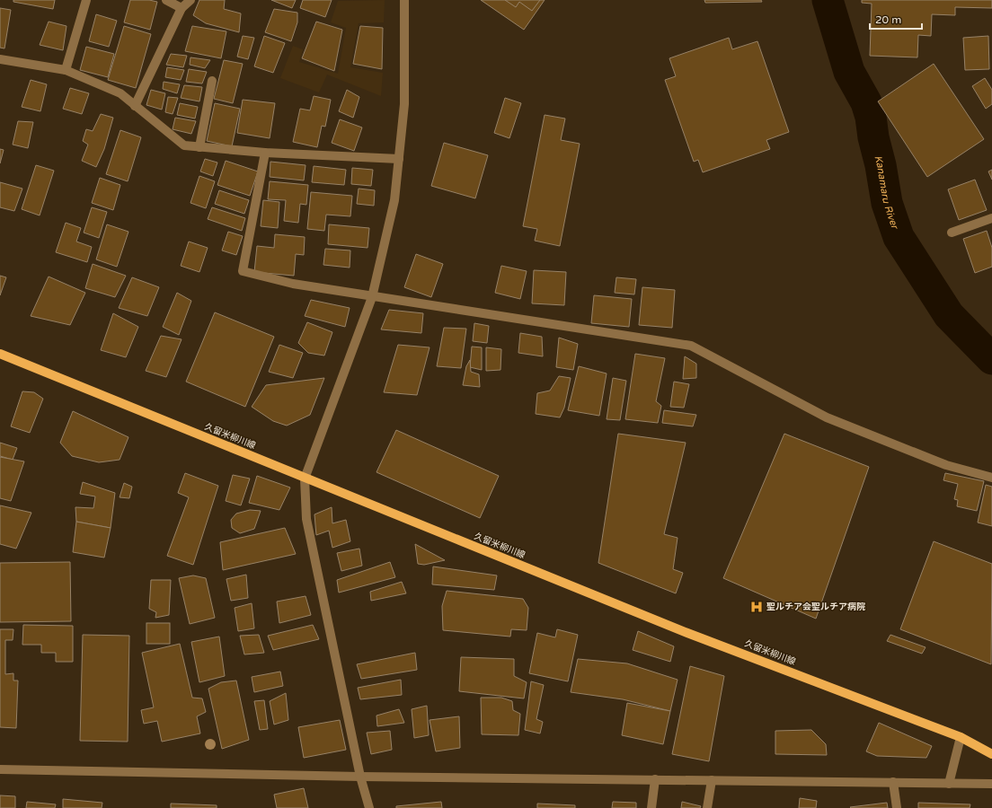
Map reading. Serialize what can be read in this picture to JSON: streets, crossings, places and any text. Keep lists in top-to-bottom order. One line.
{"streets":{"main road":["久留米柳川線"]},"water":["Kanamaru River"],"places":{"hospital":["聖ルチア会聖ルチア病院"]},"scale_bar":"20 m"}
